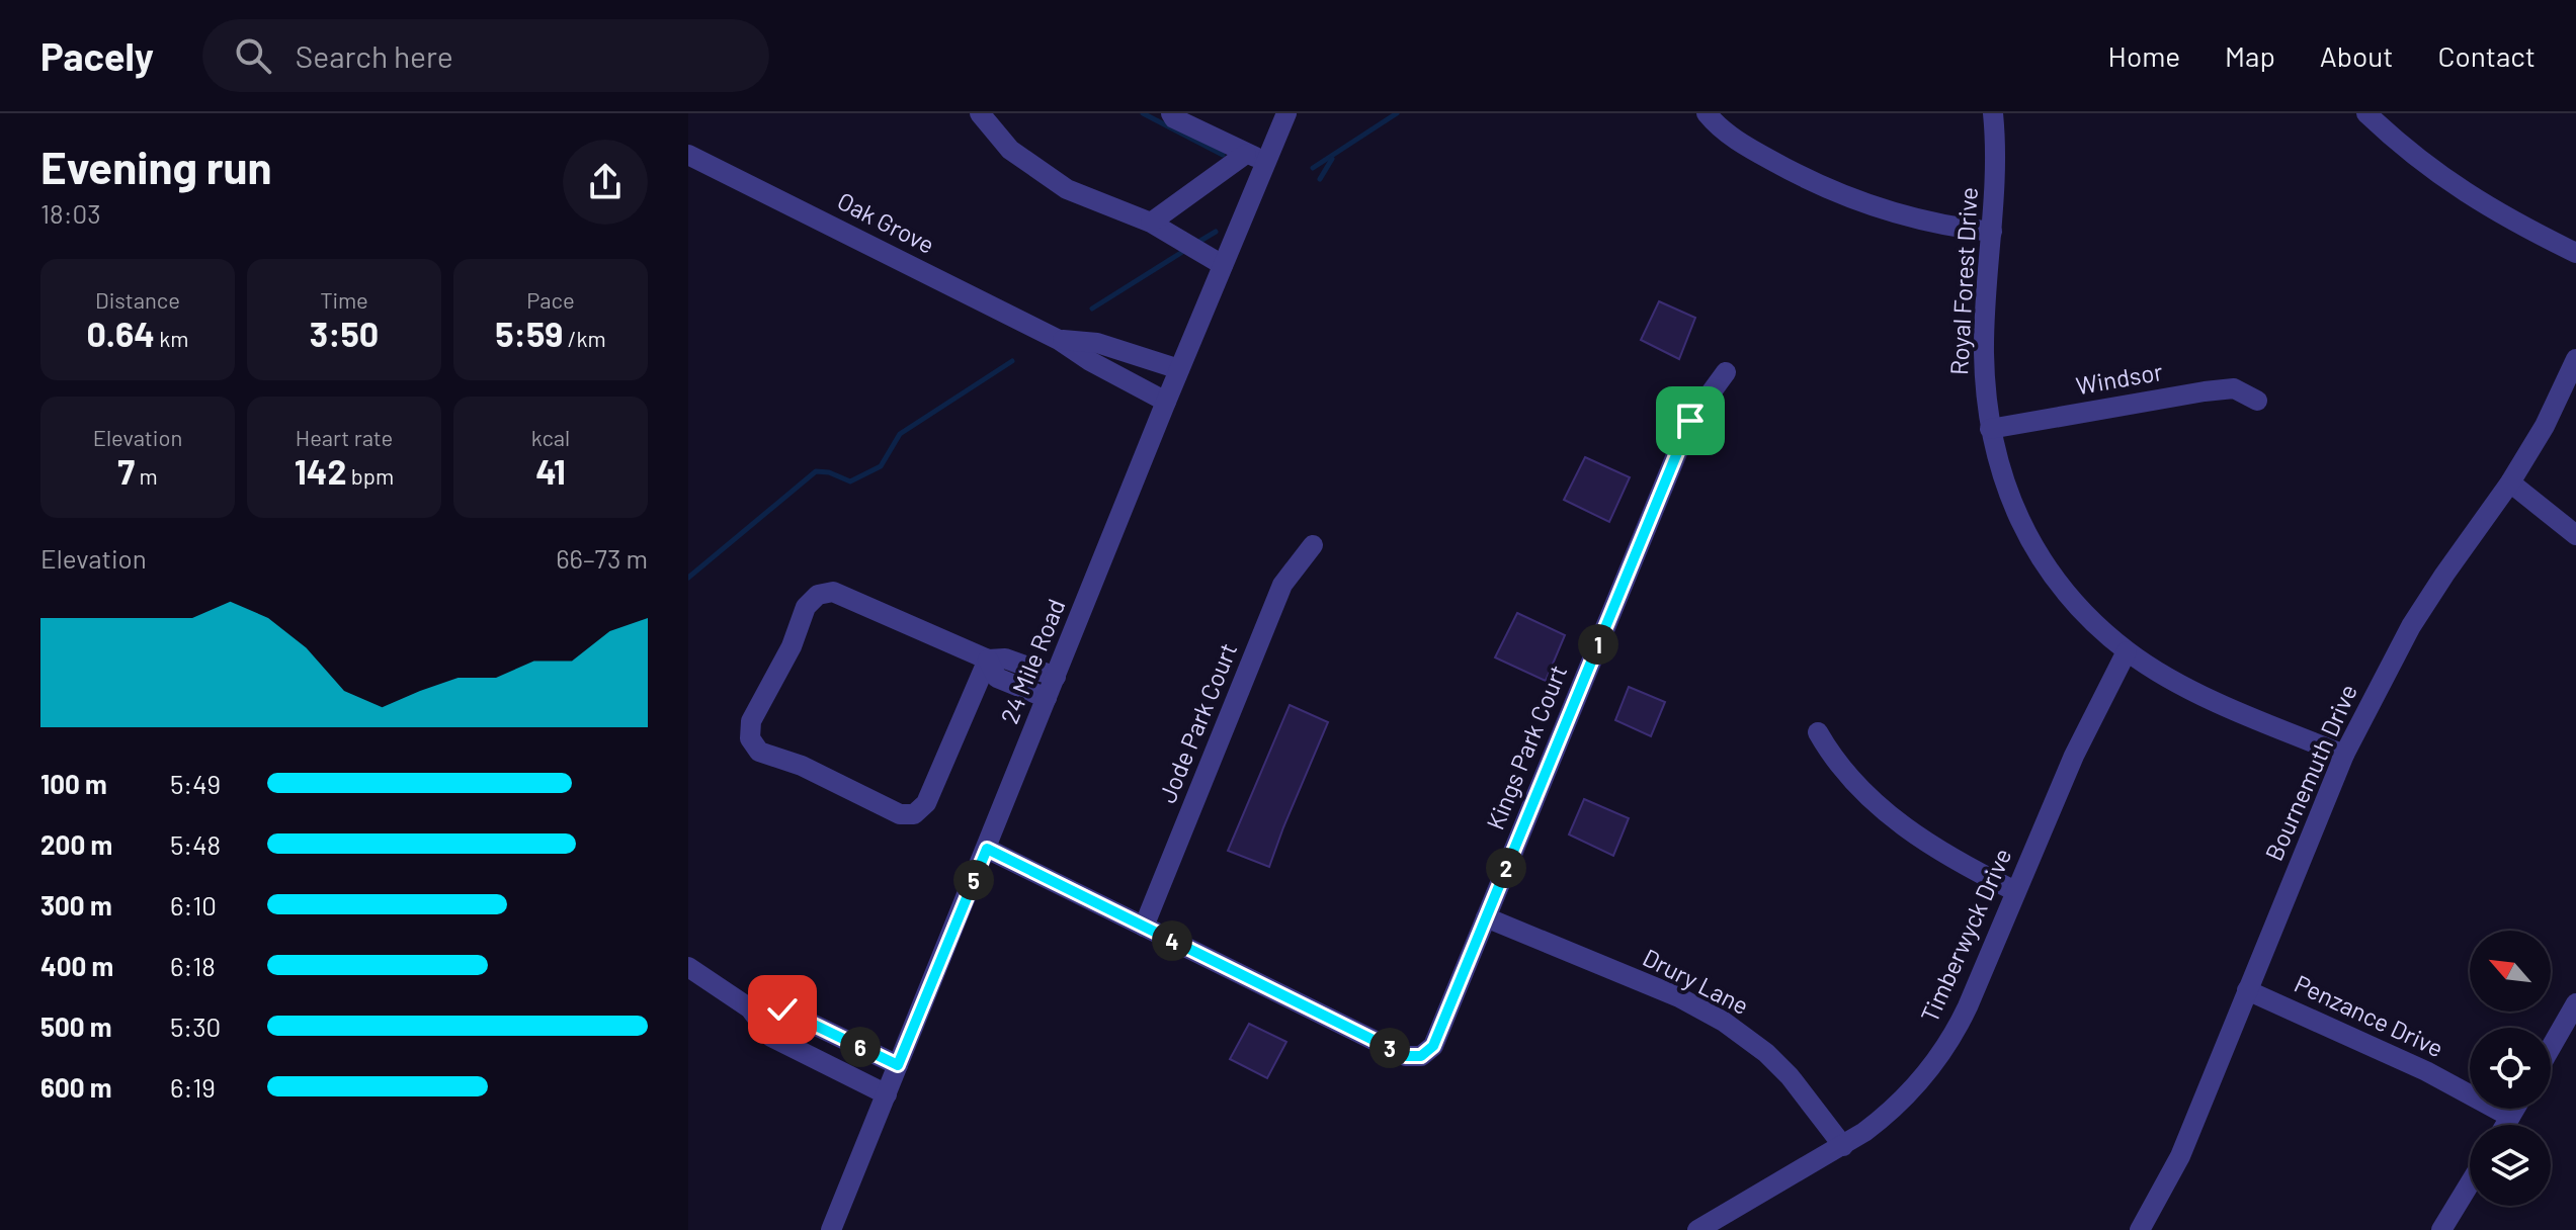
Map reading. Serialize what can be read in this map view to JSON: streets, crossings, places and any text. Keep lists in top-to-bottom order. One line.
{"streets":{"street":["Oak Grove","Royal Forest Drive","Windsor","24 Mile Road","Jode Park Court","Kings Park Court","Bournemuth Drive","Timberwyck Drive","Drury Lane","Penzance Drive"]},"crossings":[["Oak Grove","24 Mile Road"],["Royal Forest Drive","Windsor"],["Royal Forest Drive","Bournemuth Drive"],["Royal Forest Drive","Timberwyck Drive"],["Jode Park Court","Kings Park Court"],["Kings Park Court","Drury Lane"],["Bournemuth Drive","Penzance Drive"],["Timberwyck Drive","Drury Lane"]],"north":"top left","page":{"header":"Pacely","search":"Search here","nav":["Home","Map","About","Contact"],"heading":["Evening run","18:03"],"stats":[["Distance","0.64 km"],["Time","3:50"],["Pace","5:59 /km"],["Elevation","7 m"],["Heart rate","142 bpm"],["kcal","41"]],"chart":["Elevation","66–73 m"],"pins":["1","2","5","4","6","3"],"list":[{"name":"100 m","note":"5:49"},{"name":"200 m","note":"5:48"},{"name":"300 m","note":"6:10"},{"name":"400 m","note":"6:18"},{"name":"500 m","note":"5:30"},{"name":"600 m","note":"6:19"}]}}
